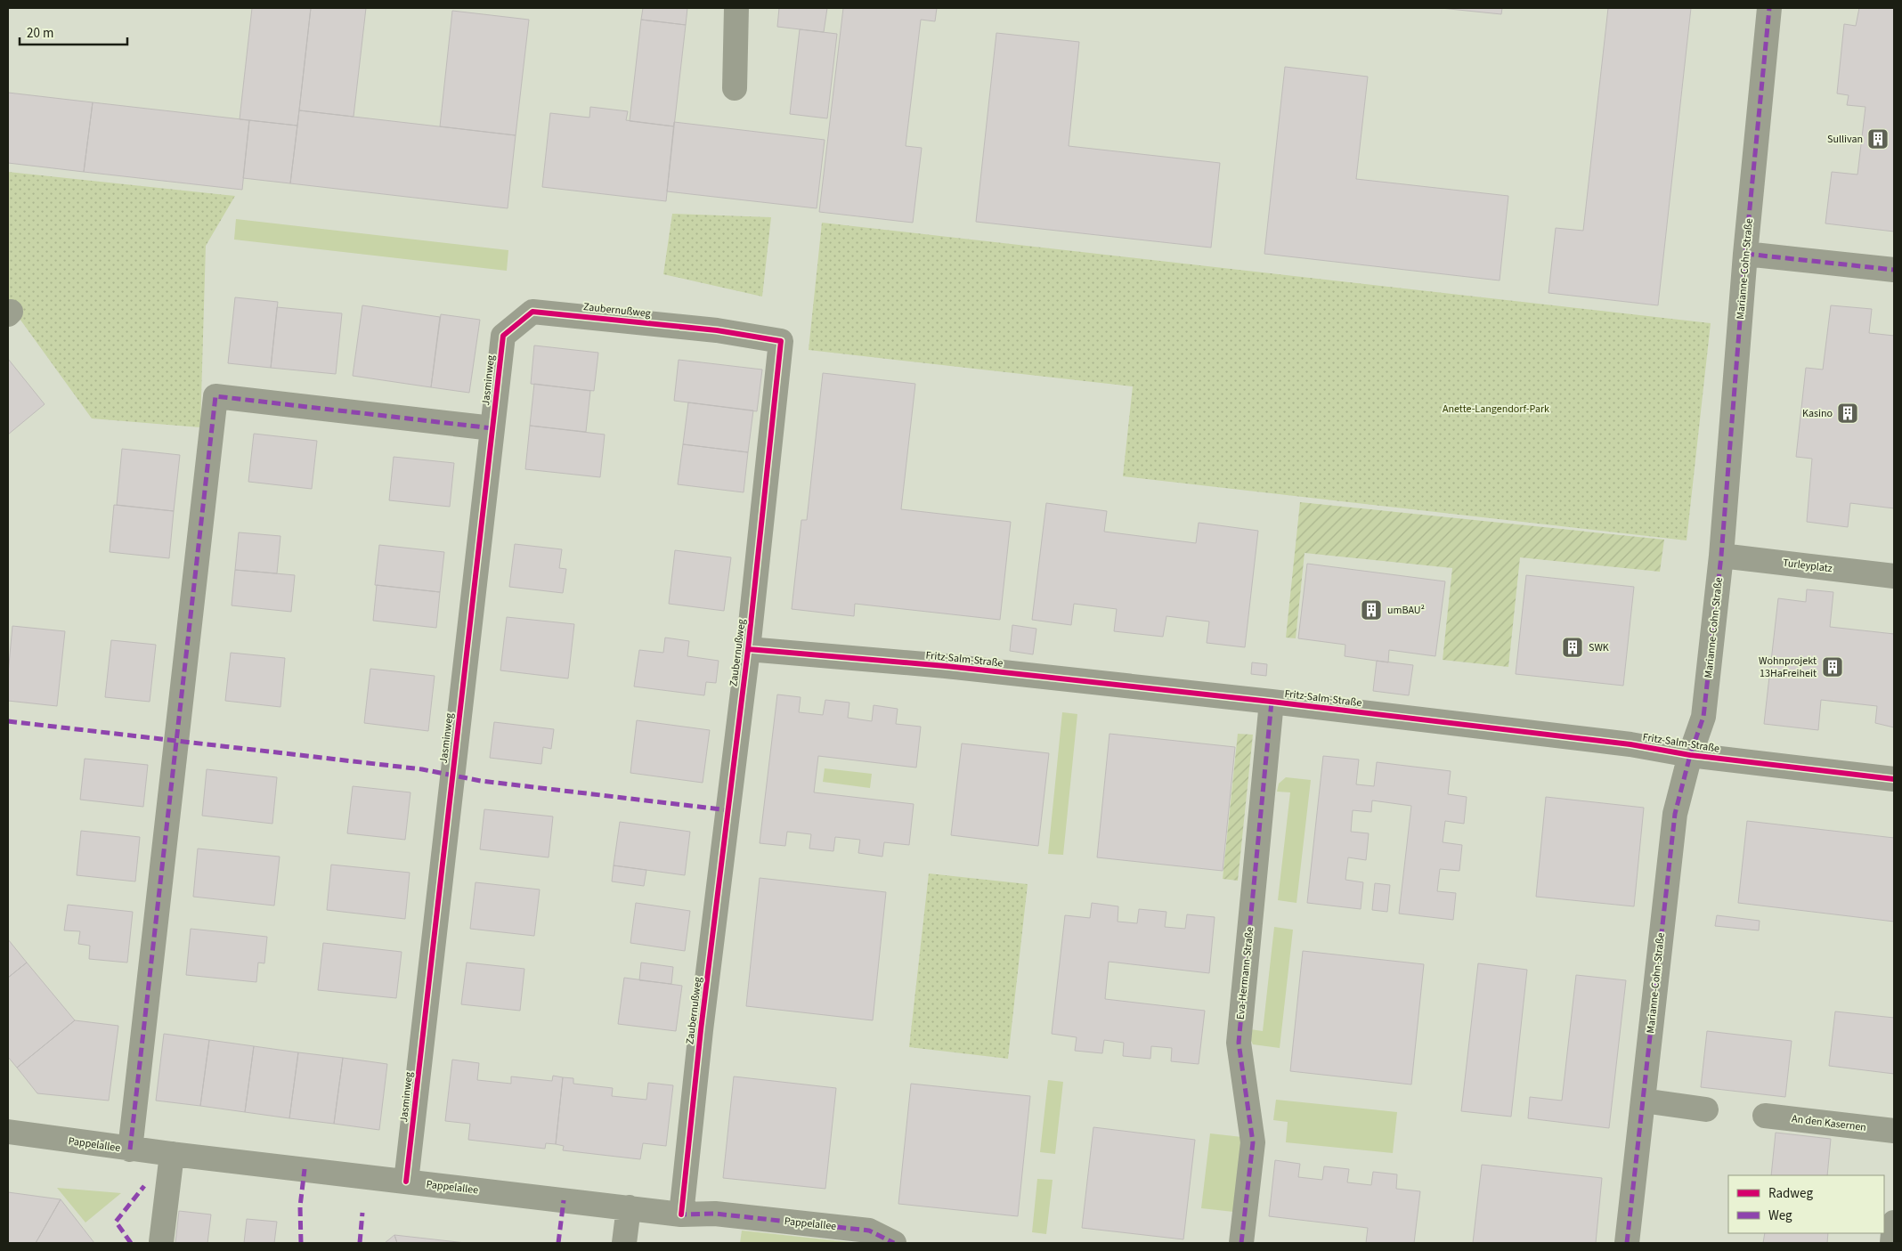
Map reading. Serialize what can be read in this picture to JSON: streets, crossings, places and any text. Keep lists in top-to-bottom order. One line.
{"streets":{"street":["Marianne-Cohn-Straße","Zaubernußweg","Jasminweg","Turleyplatz","Fritz-Salm-Straße","Eva-Hermann-Straße","An den Kasernen","Pappelallee"]},"crossings":[["Marianne-Cohn-Straße","Turleyplatz"],["Marianne-Cohn-Straße","Fritz-Salm-Straße"],["Zaubernußweg","Jasminweg"],["Zaubernußweg","Fritz-Salm-Straße"],["Zaubernußweg","Pappelallee"],["Jasminweg","Pappelallee"],["Fritz-Salm-Straße","Eva-Hermann-Straße"]],"parks":["Anette-Langendorf-Park"],"places":{"building":["Sullivan","Kasino","umBAU²","SWK","Wohnprojekt 13HaFreiheit"]},"legend":["Radweg","Weg"],"scale_bar":"20 m"}
